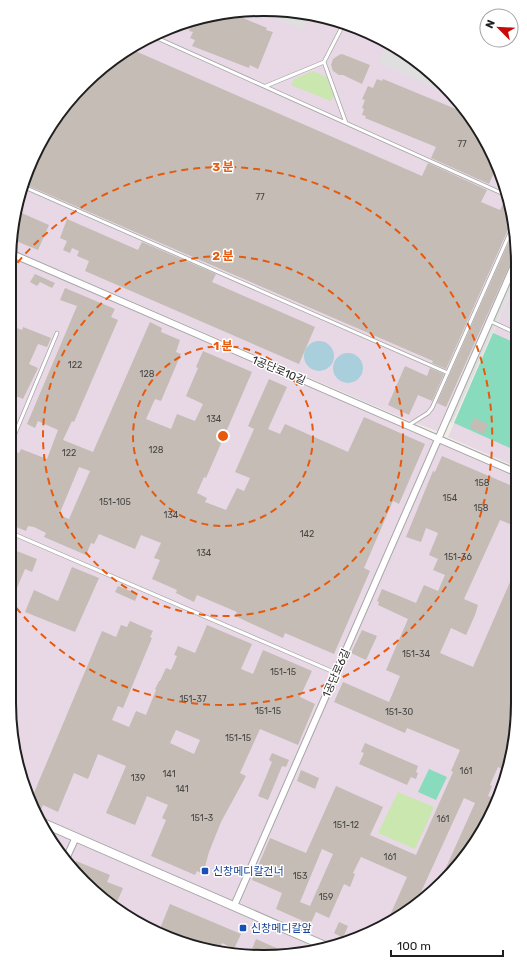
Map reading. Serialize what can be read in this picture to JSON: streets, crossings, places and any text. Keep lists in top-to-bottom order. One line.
{"streets":{"street":["1공단로10길","1공단로6길"]},"crossings":[["1공단로10길","1공단로6길"]],"places":{"transit":["신창메디칼건너","신창메디칼앞"]},"house_numbers":["77","77","122","128","134","128","122","158","154","151-105","158","134","142","134","151-36","151-34","151-15","151-37","151-15","151-30","151-15","161","141","139","141","151-3","161","151-12","161","153","159"],"scale_bar":"100 m","north":"top left","rings":["3 분","2 분","1 분"]}
